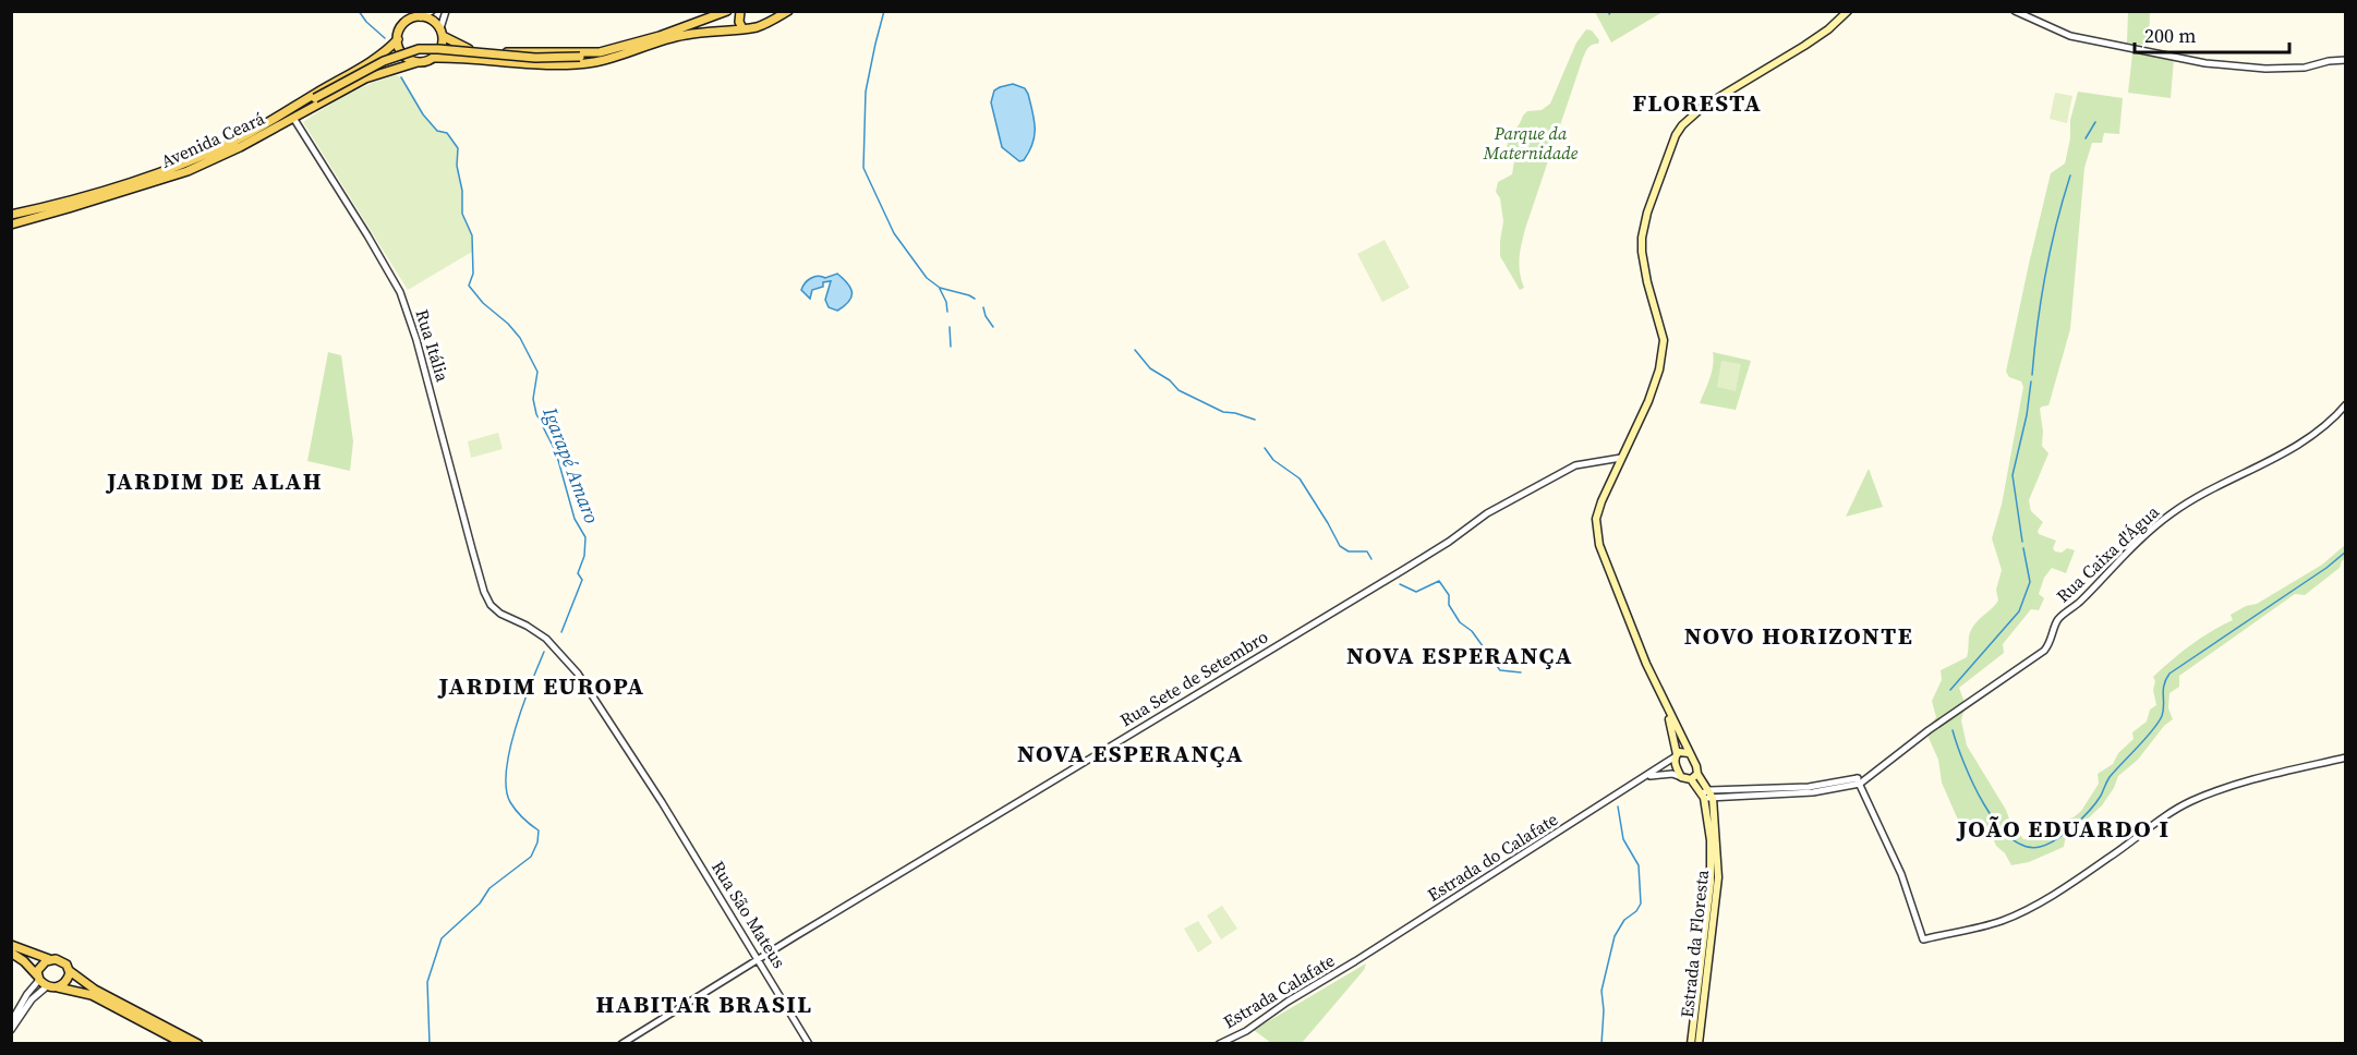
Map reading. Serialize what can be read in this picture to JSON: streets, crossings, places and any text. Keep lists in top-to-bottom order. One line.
{"streets":{"main road":["Avenida Ceará","Estrada da Floresta"],"street":["Rua Itália","Rua Caixa d'Água","Rua Sete de Setembro","Estrada do Calafate","Rua São Mateus","Estrada Calafate"]},"crossings":[["Avenida Ceará","Rua Itália"],["Rua Itália","Rua São Mateus"],["Rua Caixa d'Água","Estrada da Floresta"],["Rua Sete de Setembro","Rua São Mateus"],["Estrada do Calafate","Estrada Calafate"]],"districts":["FLORESTA","JARDIM DE ALAH","NOVO HORIZONTE","NOVA ESPERANÇA","JARDIM EUROPA","NOVA ESPERANÇA","JOÃO EDUARDO I","HABITAR BRASIL"],"water":["Igarapé Amaro"],"parks":["Parque da Maternidade"],"scale_bar":"200 m"}
